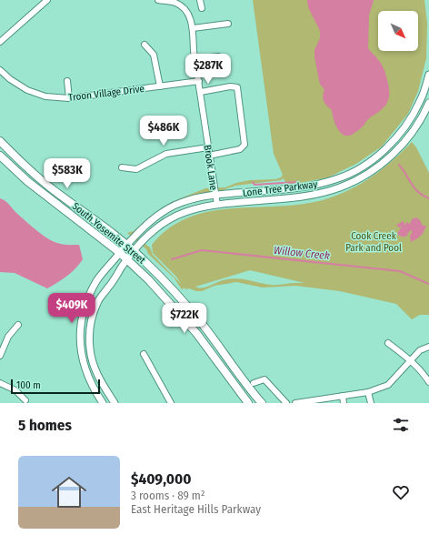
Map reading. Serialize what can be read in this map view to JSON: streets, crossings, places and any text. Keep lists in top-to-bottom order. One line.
{"streets":{"main road":["South Yosemite Street"],"street":["Troon Village Drive","Brook Lane","Lone Tree Parkway"]},"crossings":[["Troon Village Drive","Brook Lane"],["Brook Lane","Lone Tree Parkway"],["Lone Tree Parkway","South Yosemite Street"]],"water":["Willow Creek"],"parks":["Cook Creek Park and Pool"],"scale_bar":"100 m","north":"bottom right","page":{"price":["$287K","$486K","$583K","$409K","$722K"],"scale":"100 m","heading":"5 homes","list":[{"name":"$409,000","note":"3 rooms · 89 m² · East Heritage Hills Parkway"}]}}
